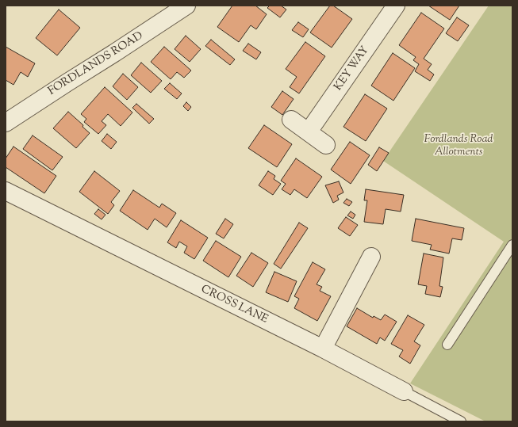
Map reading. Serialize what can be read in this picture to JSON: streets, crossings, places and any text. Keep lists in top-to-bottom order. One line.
{"streets":{"street":["FORDLANDS ROAD","KEY WAY","CROSS LANE"]},"parks":["Fordlands Road Allotments"]}
